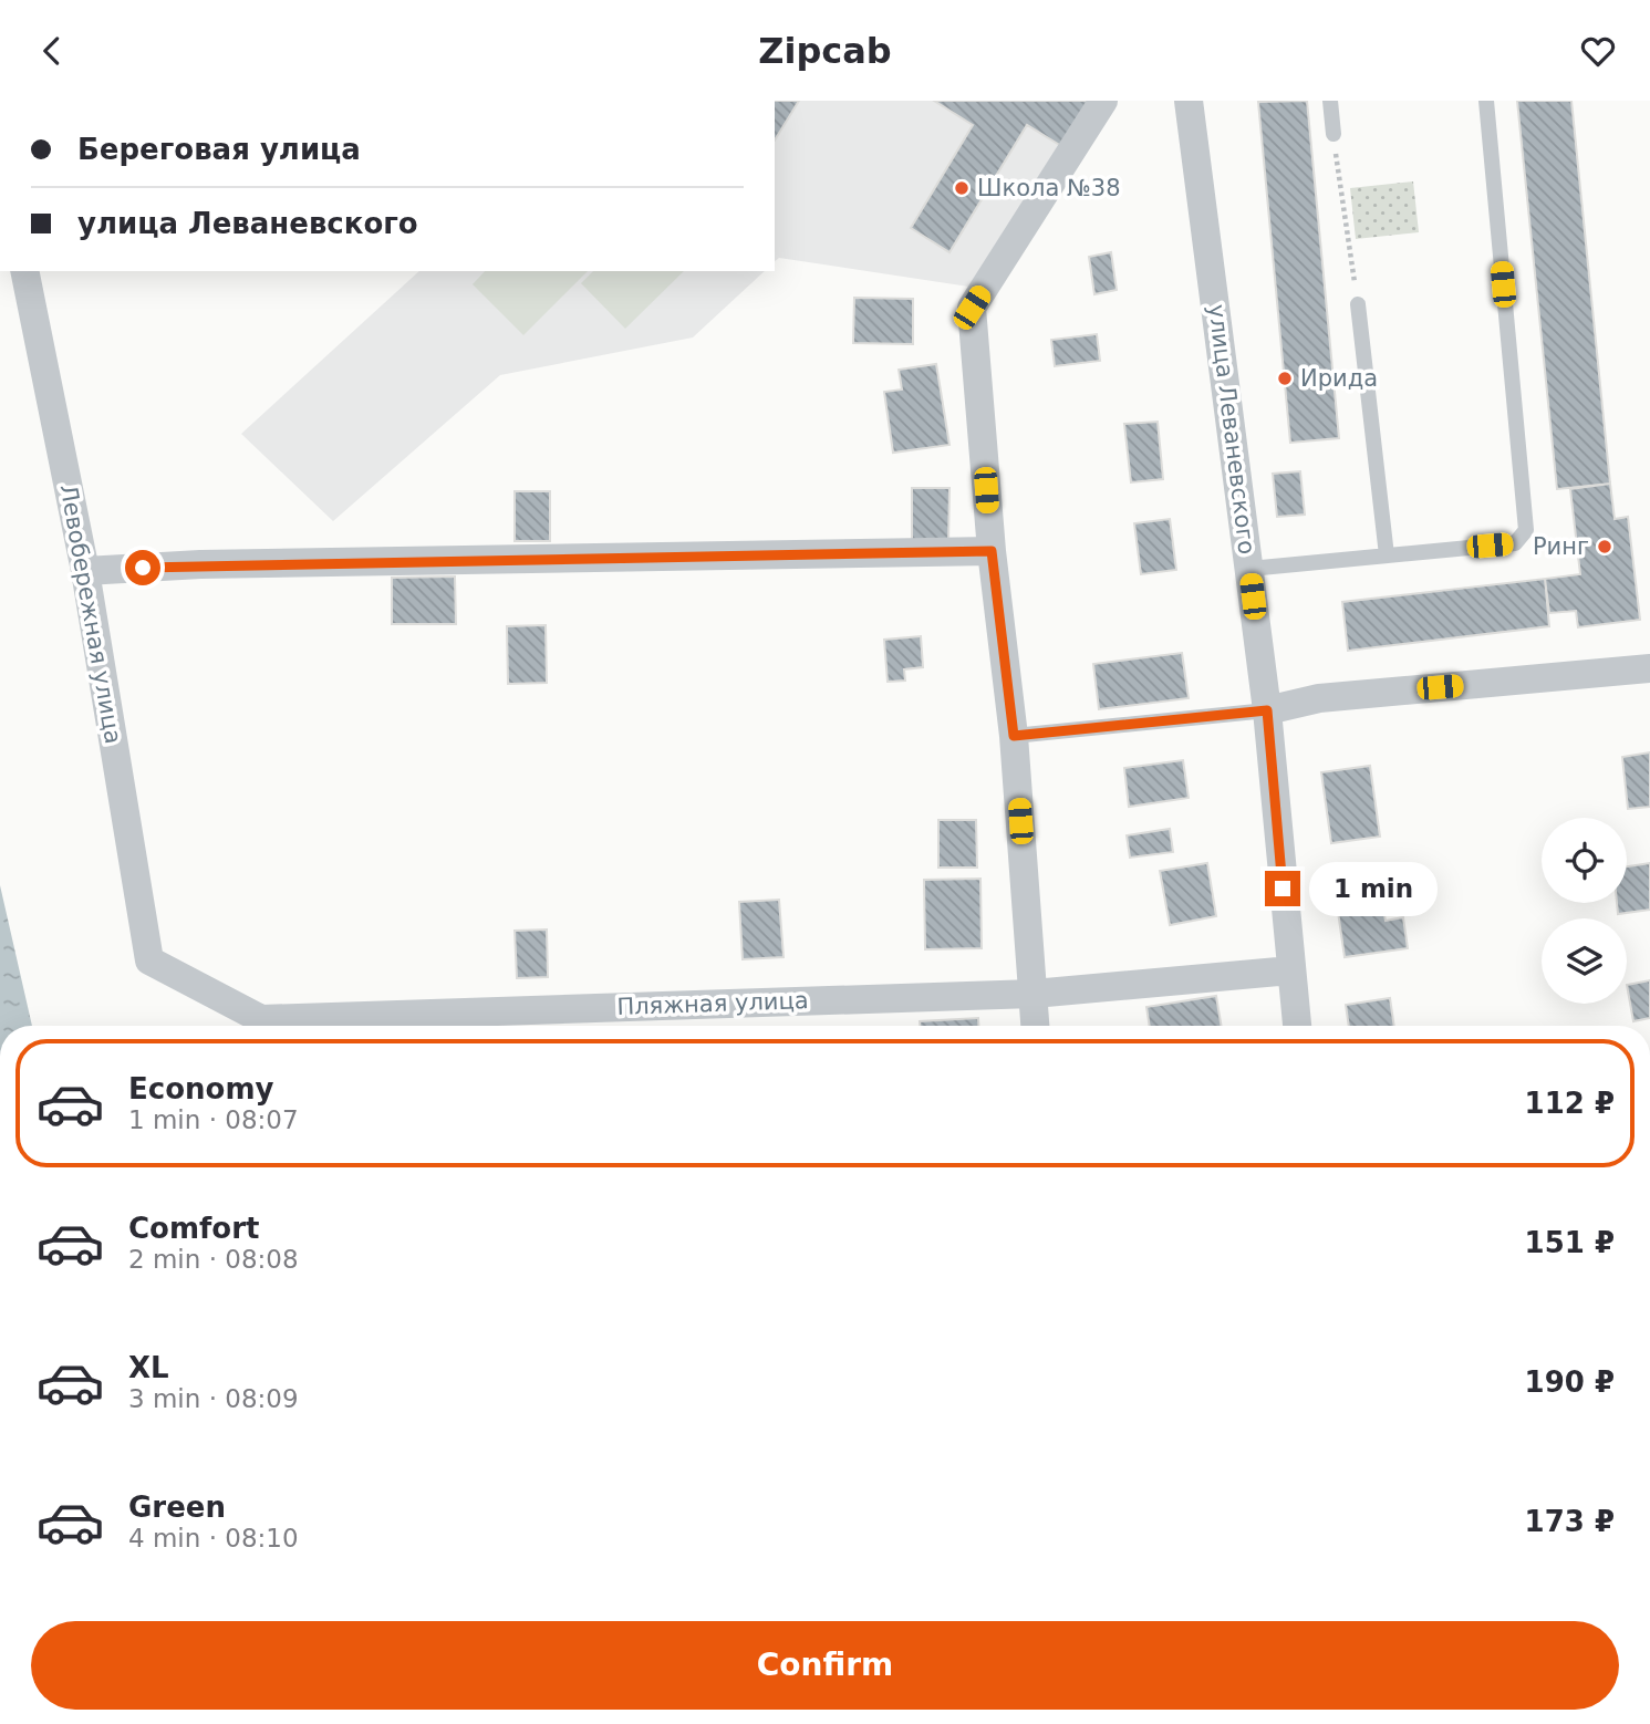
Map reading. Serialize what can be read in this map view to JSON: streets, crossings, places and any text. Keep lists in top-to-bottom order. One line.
{"streets":{"street":["улица Леваневского","Левобережная улица","Пляжная улица"]},"crossings":[["улица Леваневского","Пляжная улица"],["Левобережная улица","Пляжная улица"]],"places":["Школа №38","Ирида","Ринг"],"page":{"header":"Zipcab","banner":["Береговая улица","улица Леваневского"],"bubble":"1 min","list":[{"name":"Economy","note":"1 min · 08:07","value":"112 ₽"},{"name":"Comfort","note":"2 min · 08:08","value":"151 ₽"},{"name":"XL","note":"3 min · 08:09","value":"190 ₽"},{"name":"Green","note":"4 min · 08:10","value":"173 ₽"}],"buttons":"Confirm"}}
